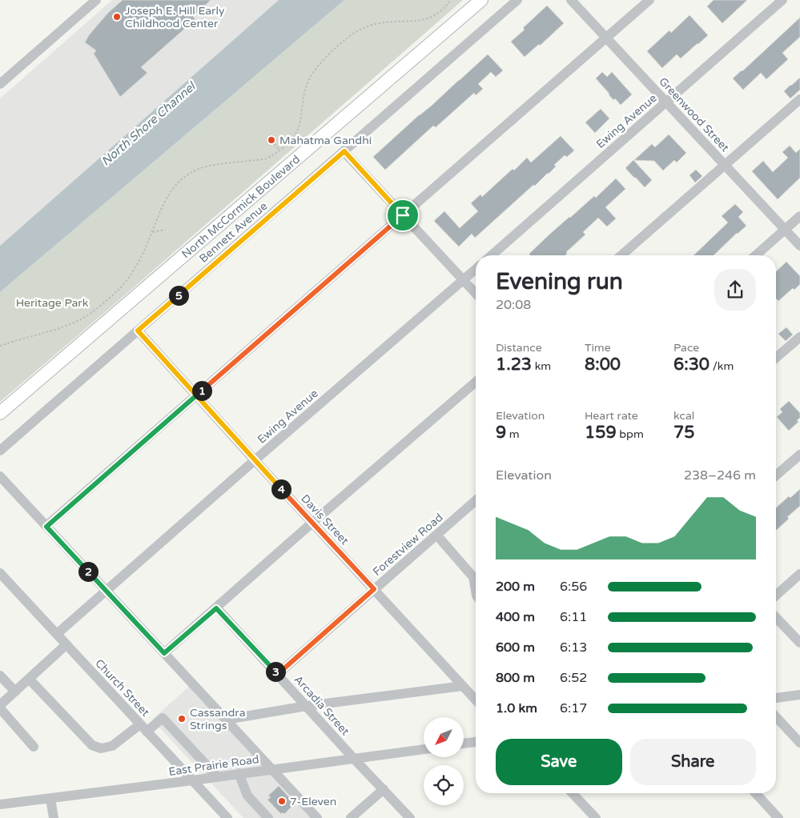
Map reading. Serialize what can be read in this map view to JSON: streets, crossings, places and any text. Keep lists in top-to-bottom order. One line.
{"streets":{"main road":["North McCormick Boulevard"],"street":["Greenwood Street","Ewing Avenue","Bennett Avenue","Davis Street","Forestview Road","Church Street","Arcadia Street","East Prairie Road"]},"crossings":[["Greenwood Street","Ewing Avenue"],["Ewing Avenue","Davis Street"],["Ewing Avenue","Church Street"],["Bennett Avenue","Davis Street"],["Davis Street","Forestview Road"],["Forestview Road","Arcadia Street"],["Church Street","East Prairie Road"],["Arcadia Street","East Prairie Road"]],"water":["North Shore Channel"],"parks":["Heritage Park"],"places":["Joseph E. Hill Early Childhood Center","Mahatma Gandhi","Cassandra Strings","7-Eleven"],"north":"bottom left","page":{"heading":["Evening run","20:08"],"pins":["5","1","4","2","3"],"stats":[["Distance","1.23 km"],["Time","8:00"],["Pace","6:30 /km"],["Elevation","9 m"],["Heart rate","159 bpm"],["kcal","75"]],"chart":["Elevation","238–246 m"],"list":[{"name":"200 m","note":"6:56"},{"name":"400 m","note":"6:11"},{"name":"600 m","note":"6:13"},{"name":"800 m","note":"6:52"},{"name":"1.0 km","note":"6:17"}],"buttons":["Save","Share"]}}
